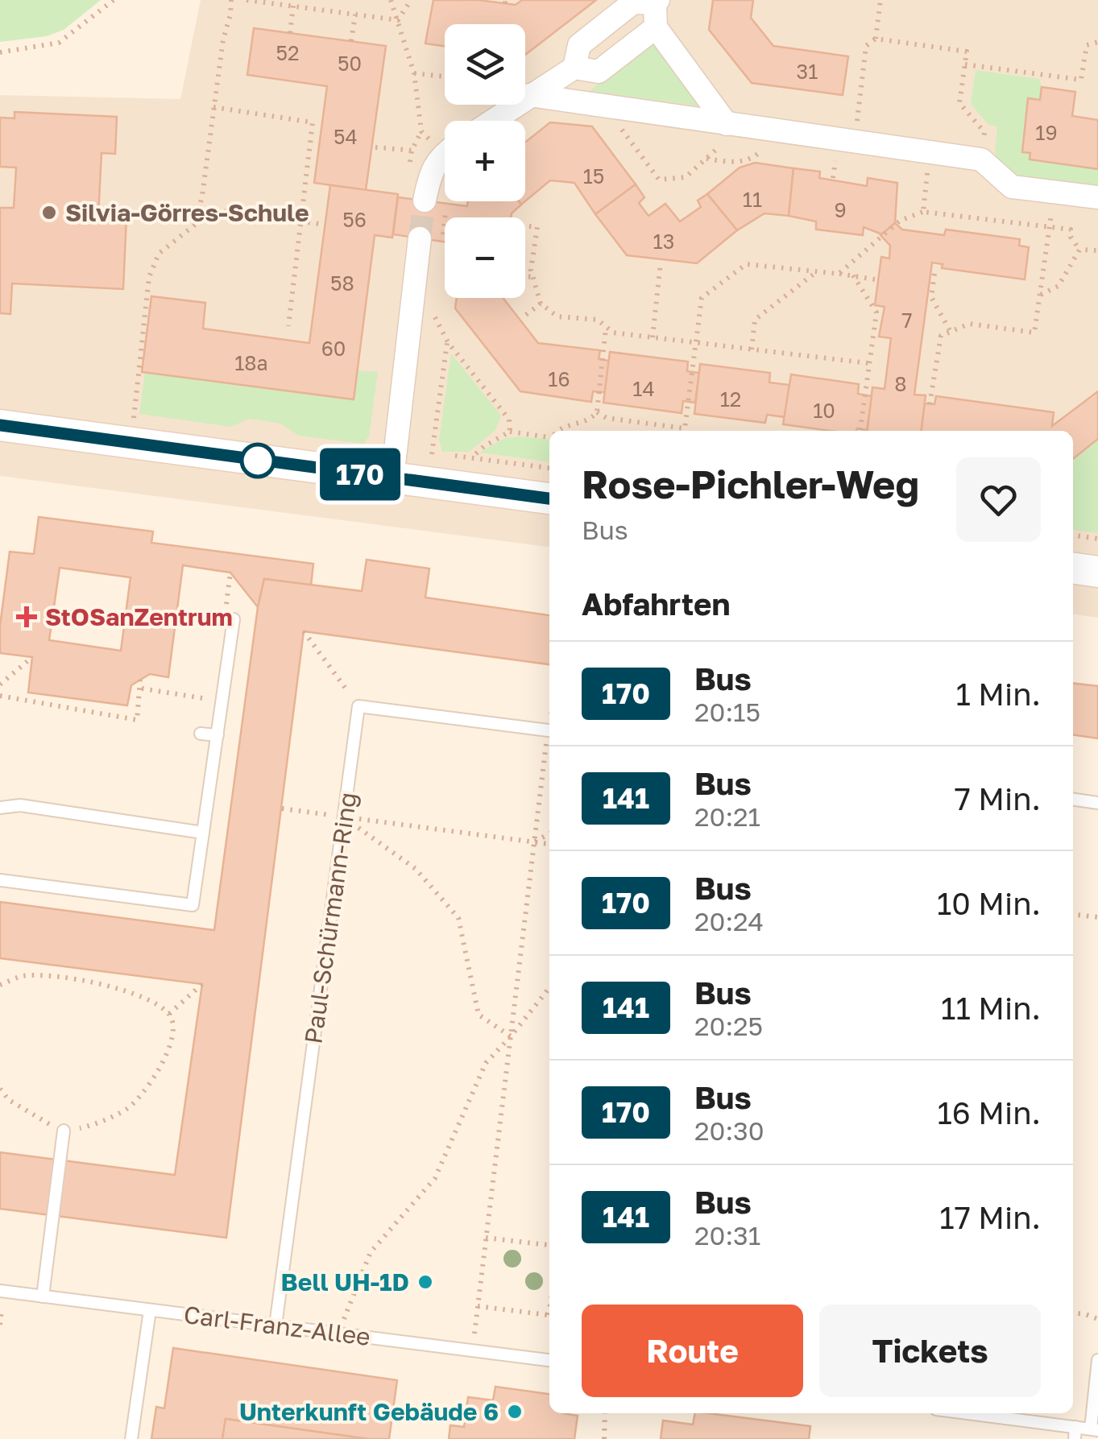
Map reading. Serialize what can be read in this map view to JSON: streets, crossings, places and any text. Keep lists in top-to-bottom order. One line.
{"streets":{"lane":["Paul-Schürmann-Ring","Carl-Franz-Allee"]},"crossings":[["Paul-Schürmann-Ring","Carl-Franz-Allee"]],"places":{"other":["Silvia-Görres-Schule","Bell UH-1D","Unterkunft Gebäude 6"],"health":["StOSanZentrum"]},"lines":["bus line 170"],"house_numbers":["52","50","31","19","54","15","11","9","56","13","58","7","60","18a","16","8","14","12","10"],"page":{"on_map":"170","map_buttons":["+","−"],"heading":[["Rose-Pichler-Weg","Bus"],"Abfahrten"],"list":[{"mark":"170","name":"Bus","note":"20:15","value":"1 Min."},{"mark":"141","name":"Bus","note":"20:21","value":"7 Min."},{"mark":"170","name":"Bus","note":"20:24","value":"10 Min."},{"mark":"141","name":"Bus","note":"20:25","value":"11 Min."},{"mark":"170","name":"Bus","note":"20:30","value":"16 Min."},{"mark":"141","name":"Bus","note":"20:31","value":"17 Min."}],"buttons":["Route","Tickets"]}}
